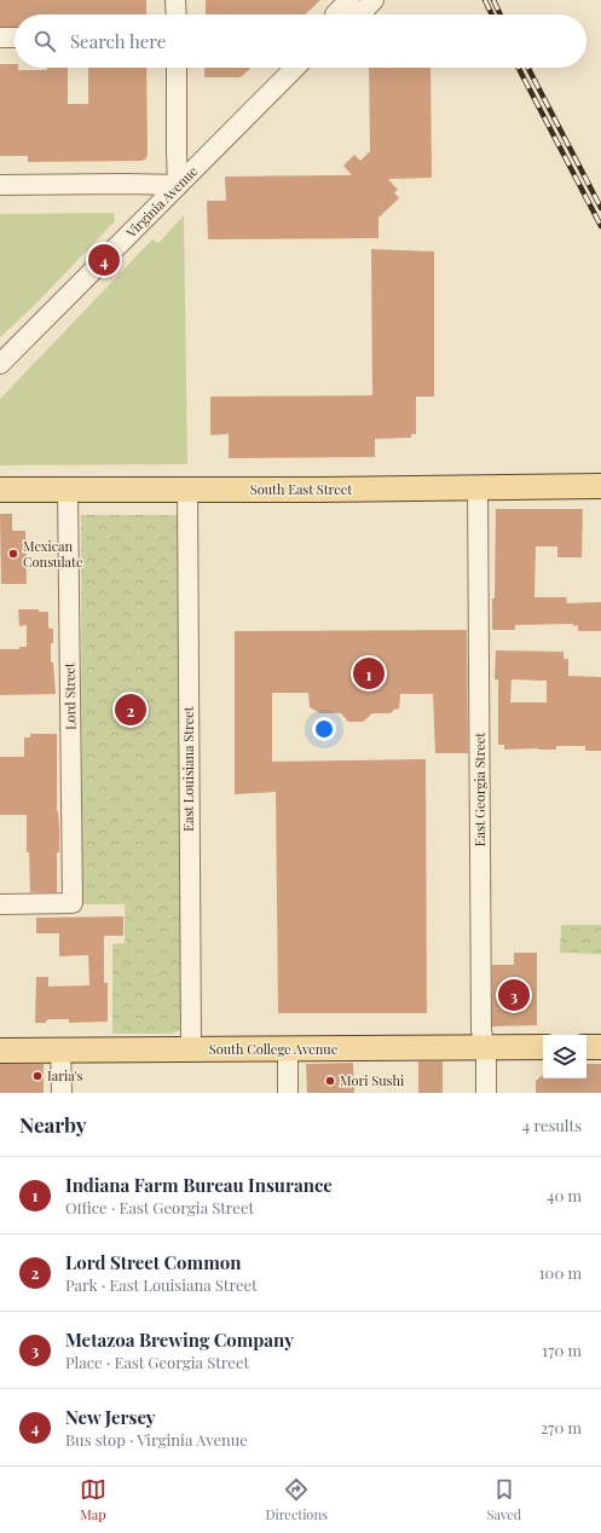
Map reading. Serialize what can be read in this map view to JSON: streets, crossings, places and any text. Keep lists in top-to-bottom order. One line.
{"streets":{"main road":["South East Street","South College Avenue"],"street":["Virginia Avenue","Lord Street","East Louisiana Street","East Georgia Street"]},"crossings":[["South East Street","Lord Street"],["South East Street","East Louisiana Street"],["South East Street","East Georgia Street"],["East Louisiana Street","South College Avenue"],["East Georgia Street","South College Avenue"]],"places":["Mexican Consulate","Iaria's","Mori Sushi"],"page":{"search":"Search here","pins":["4","1","2","3"],"heading":["Nearby","4 results"],"list":[{"mark":"1","name":"Indiana Farm Bureau Insurance","note":"Office · East Georgia Street","value":"40 m"},{"mark":"2","name":"Lord Street Common","note":"Park · East Louisiana Street","value":"100 m"},{"mark":"3","name":"Metazoa Brewing Company","note":"Place · East Georgia Street","value":"170 m"},{"mark":"4","name":"New Jersey","note":"Bus stop · Virginia Avenue","value":"270 m"}],"nav":["Map","Directions","Saved"]}}
